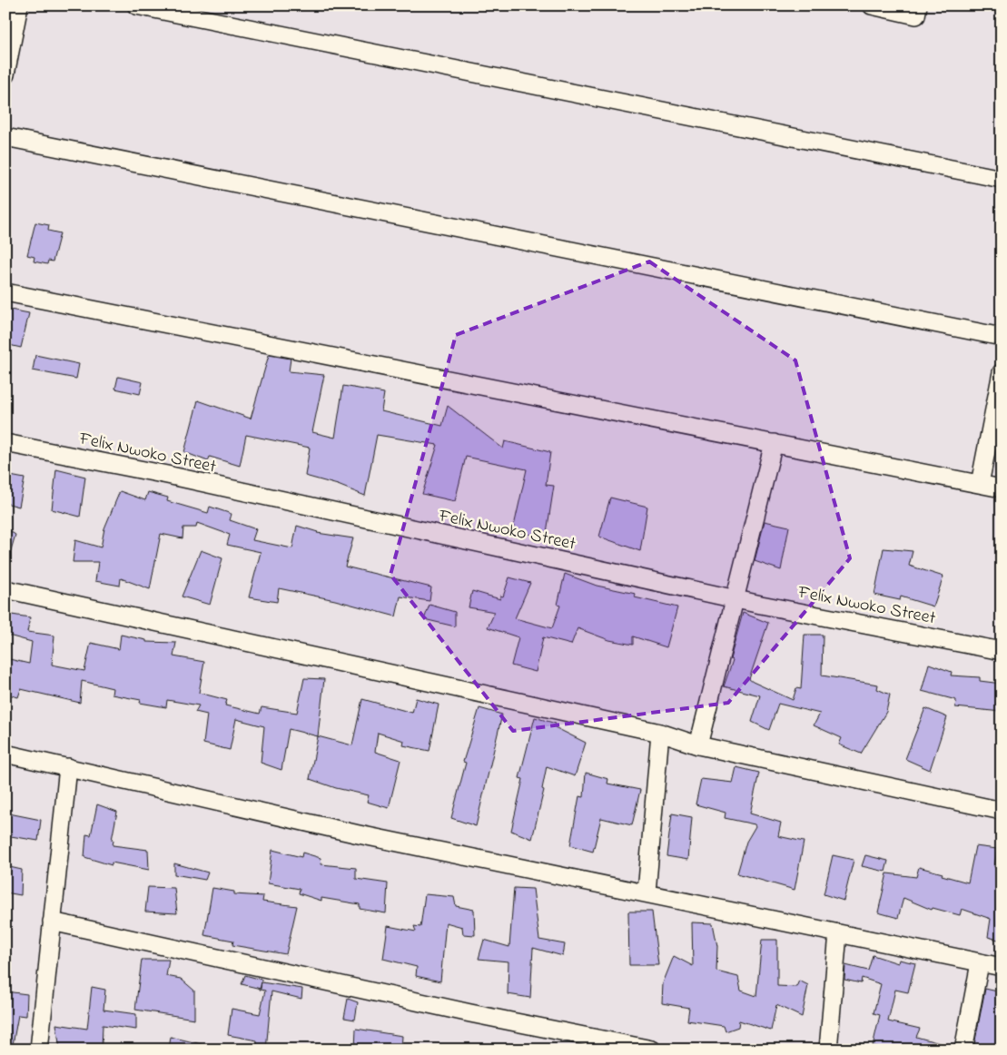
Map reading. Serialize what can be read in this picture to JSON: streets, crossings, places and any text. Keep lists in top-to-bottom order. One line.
{"streets":{"street":["Felix Nwoko Street"]}}
